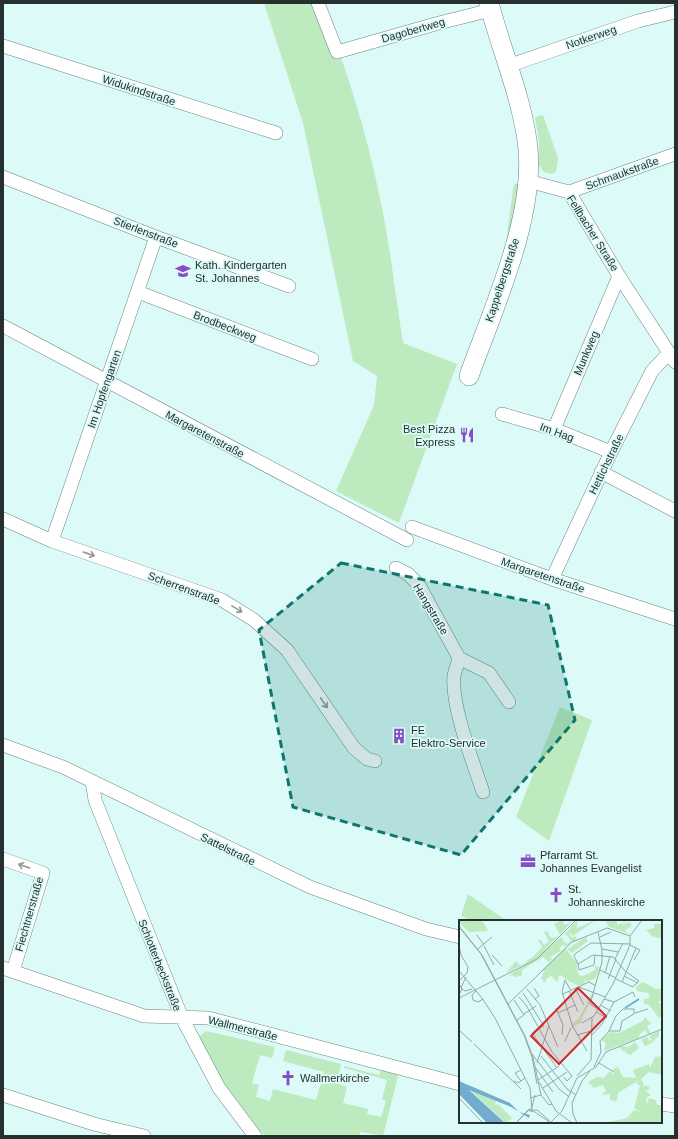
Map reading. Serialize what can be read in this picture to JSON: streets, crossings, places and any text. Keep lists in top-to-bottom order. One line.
{"streets":{"street":["Dagobertweg","Notkerweg","Widukindstraße","Schmaukstraße","Stierlenstraße","Fellbacher Straße","Kappelbergstraße","Brodbeckweg","Munkweg","Im Hopfengarten","Im Hag","Margaretenstraße","Hettichstraße","Scherrenstraße","Hangstraße","Sattelstraße","Fiechtnerstraße","Schlotterbeckstraße","Wallmerstraße"]},"crossings":[["Schmaukstraße","Fellbacher Straße"],["Stierlenstraße","Im Hopfengarten"],["Fellbacher Straße","Kappelbergstraße"],["Fellbacher Straße","Munkweg"],["Fellbacher Straße","Hettichstraße"],["Brodbeckweg","Im Hopfengarten"],["Munkweg","Im Hag"],["Im Hopfengarten","Margaretenstraße"],["Im Hopfengarten","Scherrenstraße"],["Im Hag","Hettichstraße"],["Margaretenstraße","Hettichstraße"],["Sattelstraße","Schlotterbeckstraße"],["Fiechtnerstraße","Wallmerstraße"],["Schlotterbeckstraße","Wallmerstraße"]],"one_way":["Scherrenstraße"],"places":{"school or university":["Kath. Kindergarten St. Johannes"],"restaurant":["Best Pizza Express"],"building":["FE Elektro-Service"],"office":["Pfarramt St. Johannes Evangelist"],"church":["St. Johanneskirche","Wallmerkirche"]}}
